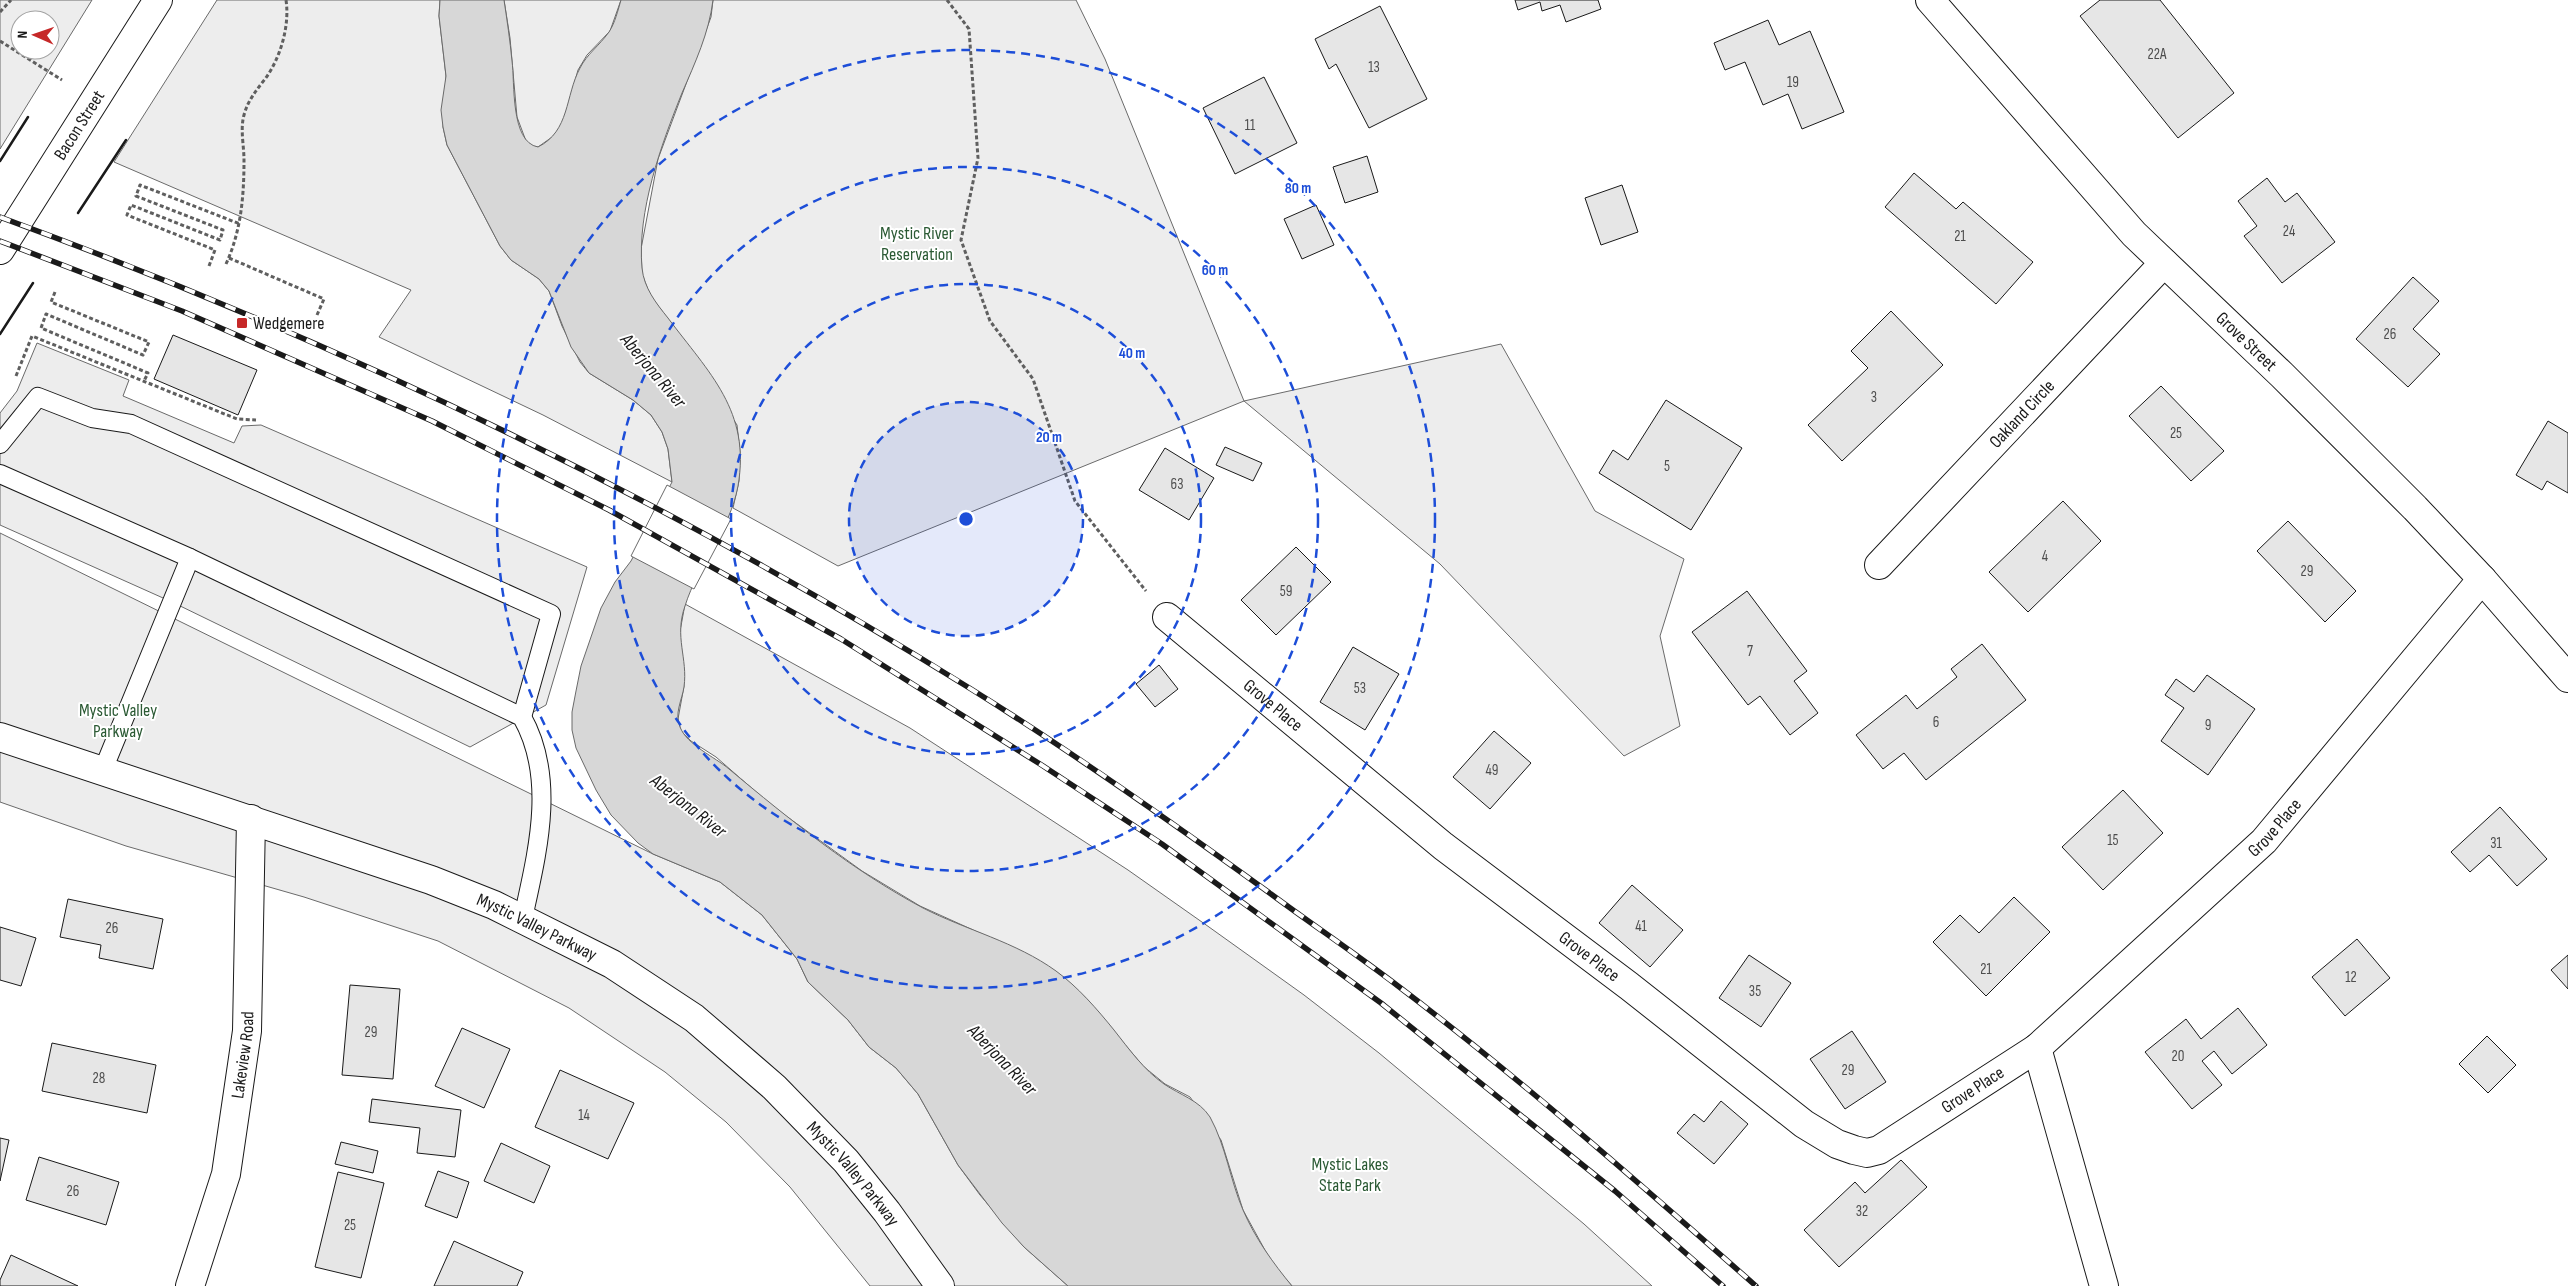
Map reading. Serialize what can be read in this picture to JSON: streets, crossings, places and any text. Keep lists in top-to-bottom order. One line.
{"streets":{"street":["Bacon Street","Grove Street","Oakland Circle","Grove Place","Mystic Valley Parkway","Lakeview Road"]},"crossings":[["Grove Street","Oakland Circle"],["Grove Street","Grove Place"],["Mystic Valley Parkway","Lakeview Road"]],"water":["Aberjona River"],"parks":["Mystic River Reservation","Mystic Valley Parkway","Mystic Lakes State Park"],"places":{"transit":["Wedgemere"]},"house_numbers":["22A","13","19","11","24","21","26","3","25","5","63","4","29","59","7","53","6","9","49","15","31","41","26","21","12","35","29","20","29","28","14","26","32","25"],"north":"left","rings":["80 m","60 m","40 m","20 m"]}
